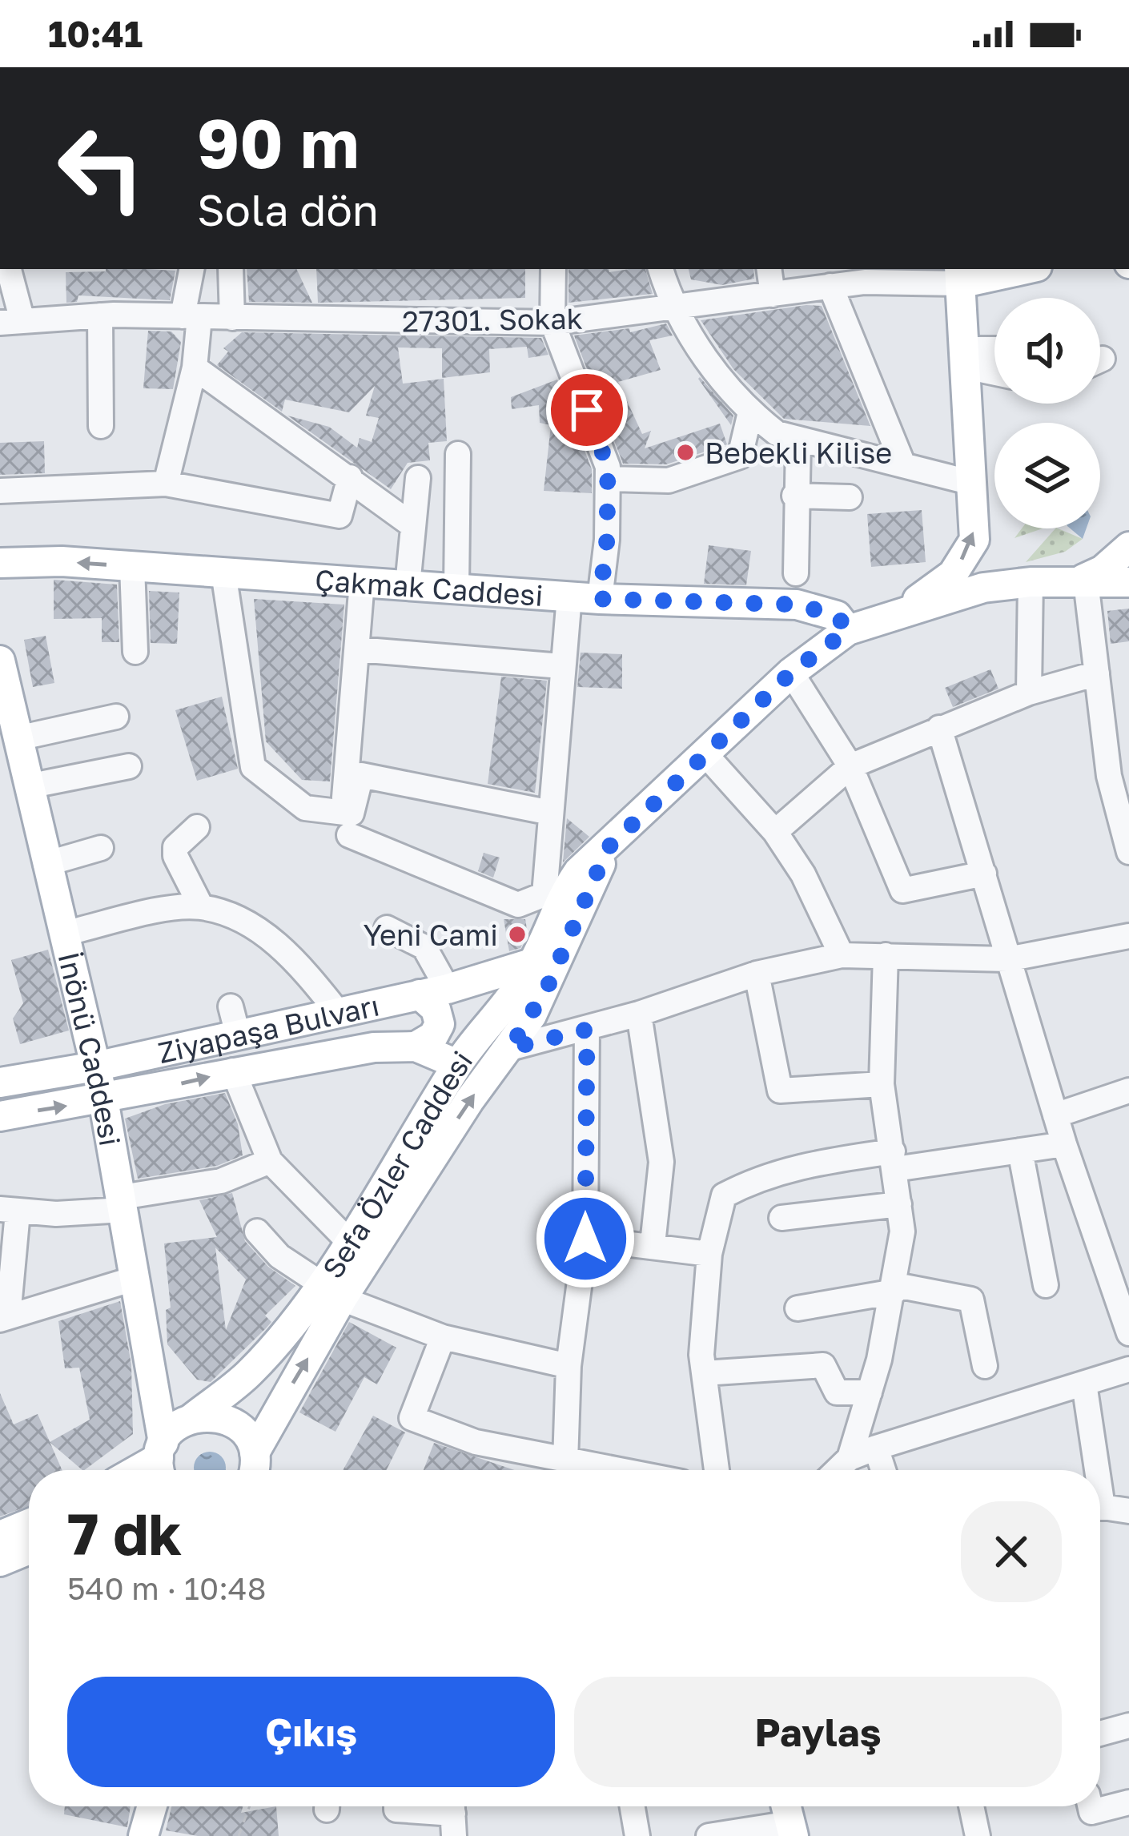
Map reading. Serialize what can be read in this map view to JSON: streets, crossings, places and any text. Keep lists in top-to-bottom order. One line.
{"streets":{"main road":["Çakmak Caddesi","Ziyapaşa Bulvarı","İnönü Caddesi","Sefa Özler Caddesi"],"street":["27301. Sokak"]},"crossings":[["Çakmak Caddesi","Sefa Özler Caddesi"],["Ziyapaşa Bulvarı","İnönü Caddesi"],["Ziyapaşa Bulvarı","Sefa Özler Caddesi"],["İnönü Caddesi","Sefa Özler Caddesi"]],"places":["Bebekli Kilise","Yeni Cami"],"page":{"status":"10:41","turn":["90 m","Sola dön"],"heading":["7 dk","540 m · 10:48"],"buttons":["Çıkış","Paylaş"]}}
